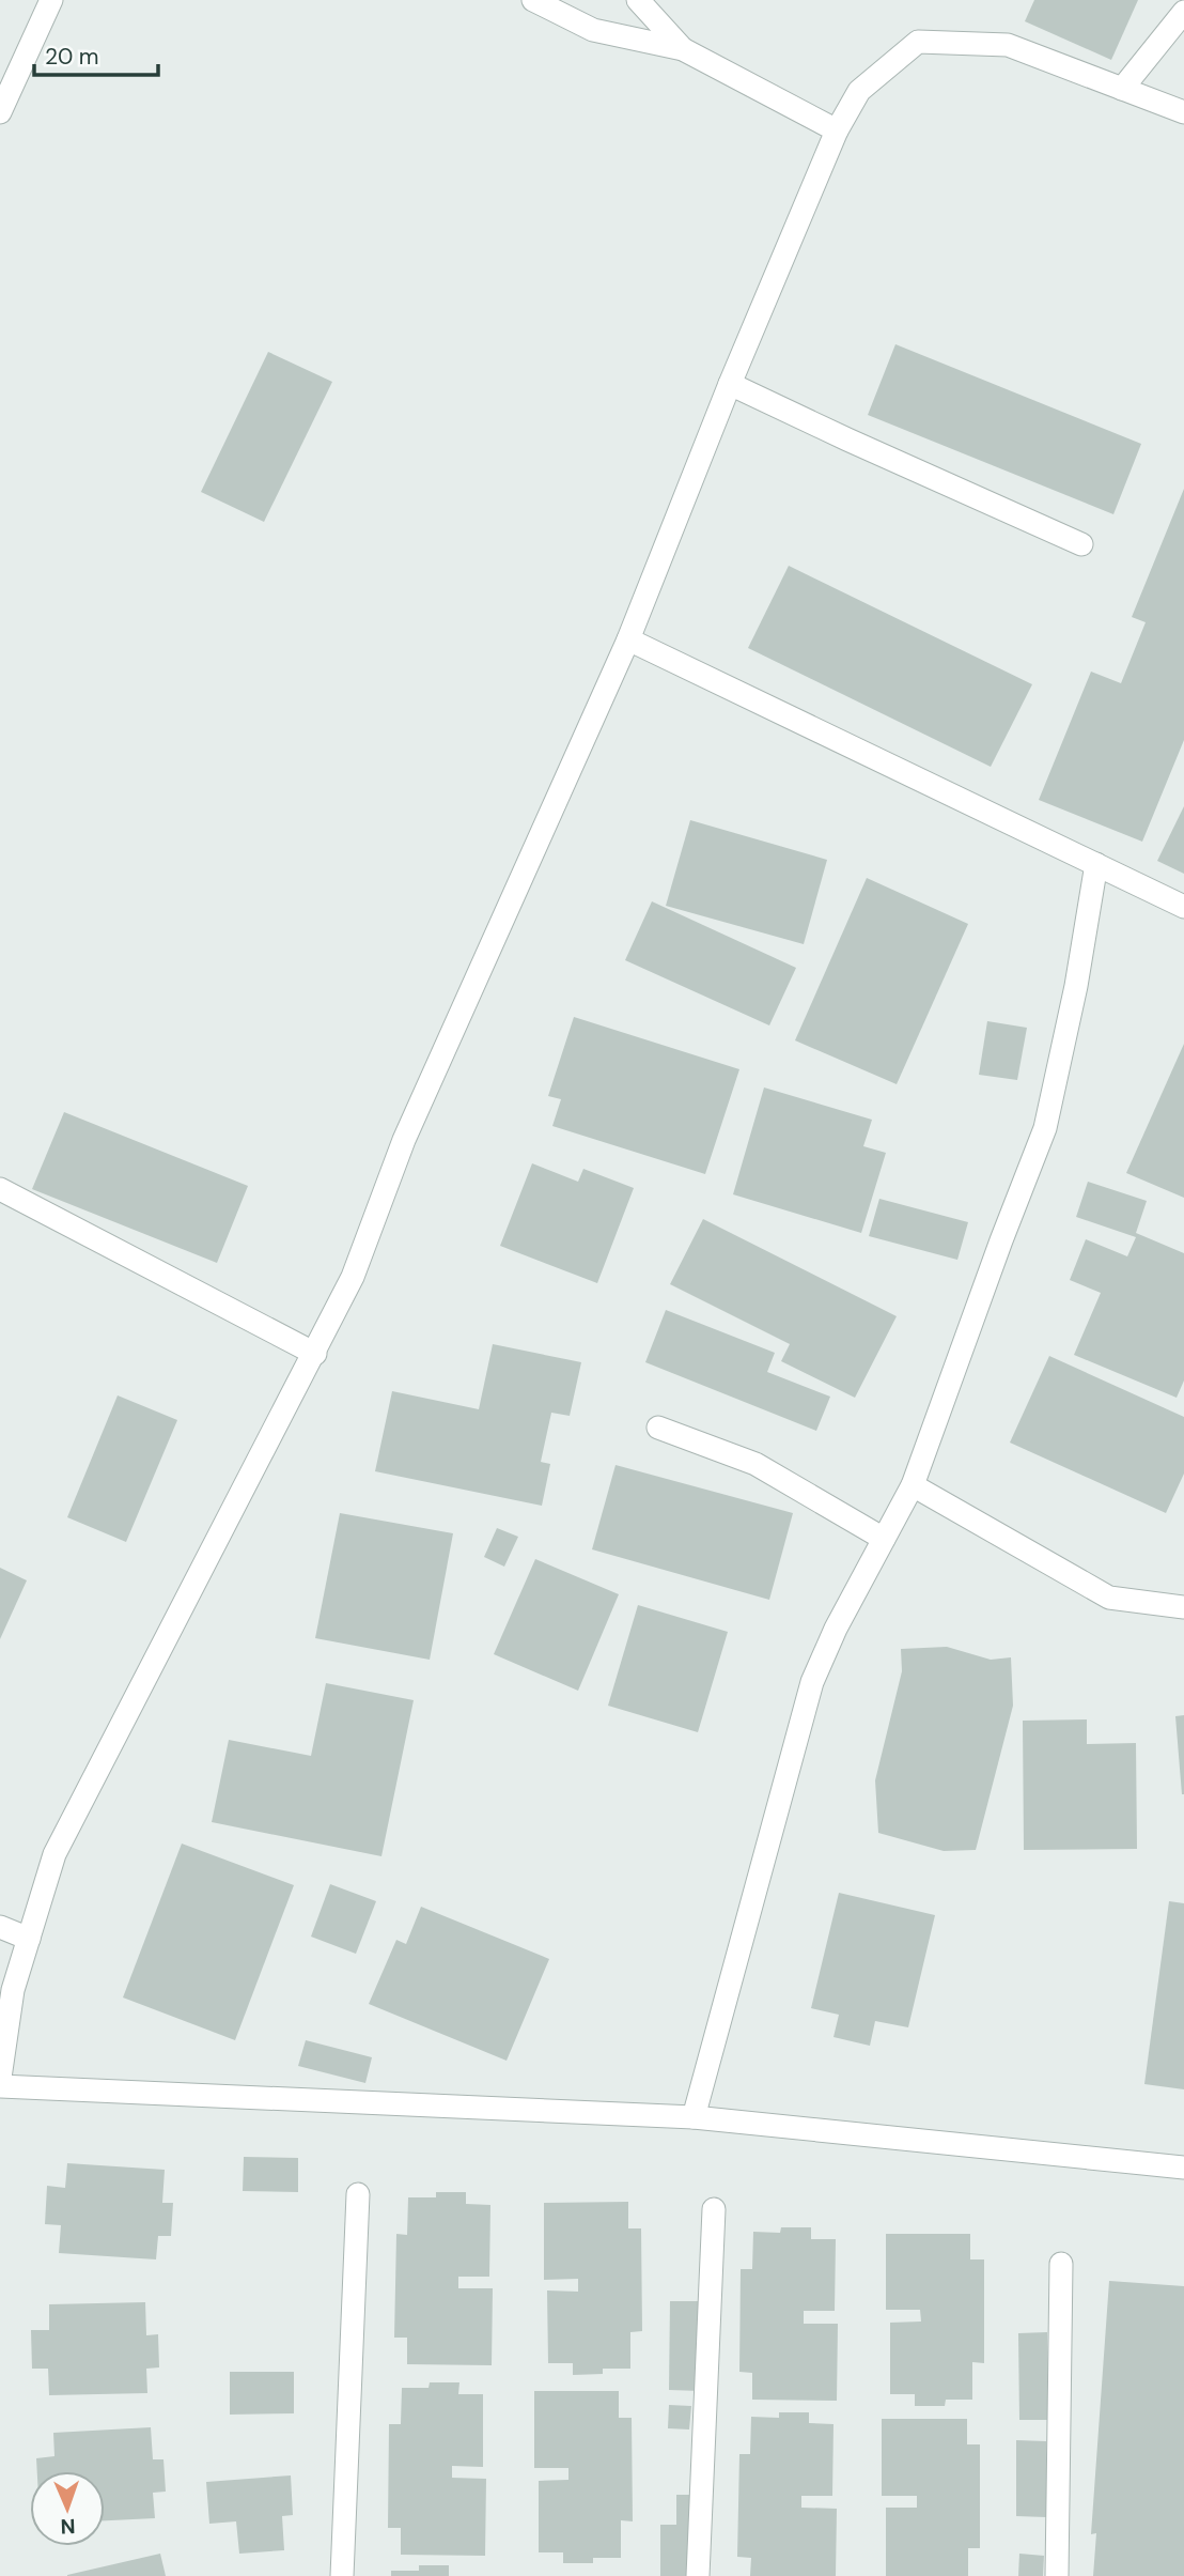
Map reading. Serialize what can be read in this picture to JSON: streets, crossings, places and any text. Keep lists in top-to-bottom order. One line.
{"scale_bar":"20 m","north":"bottom"}
